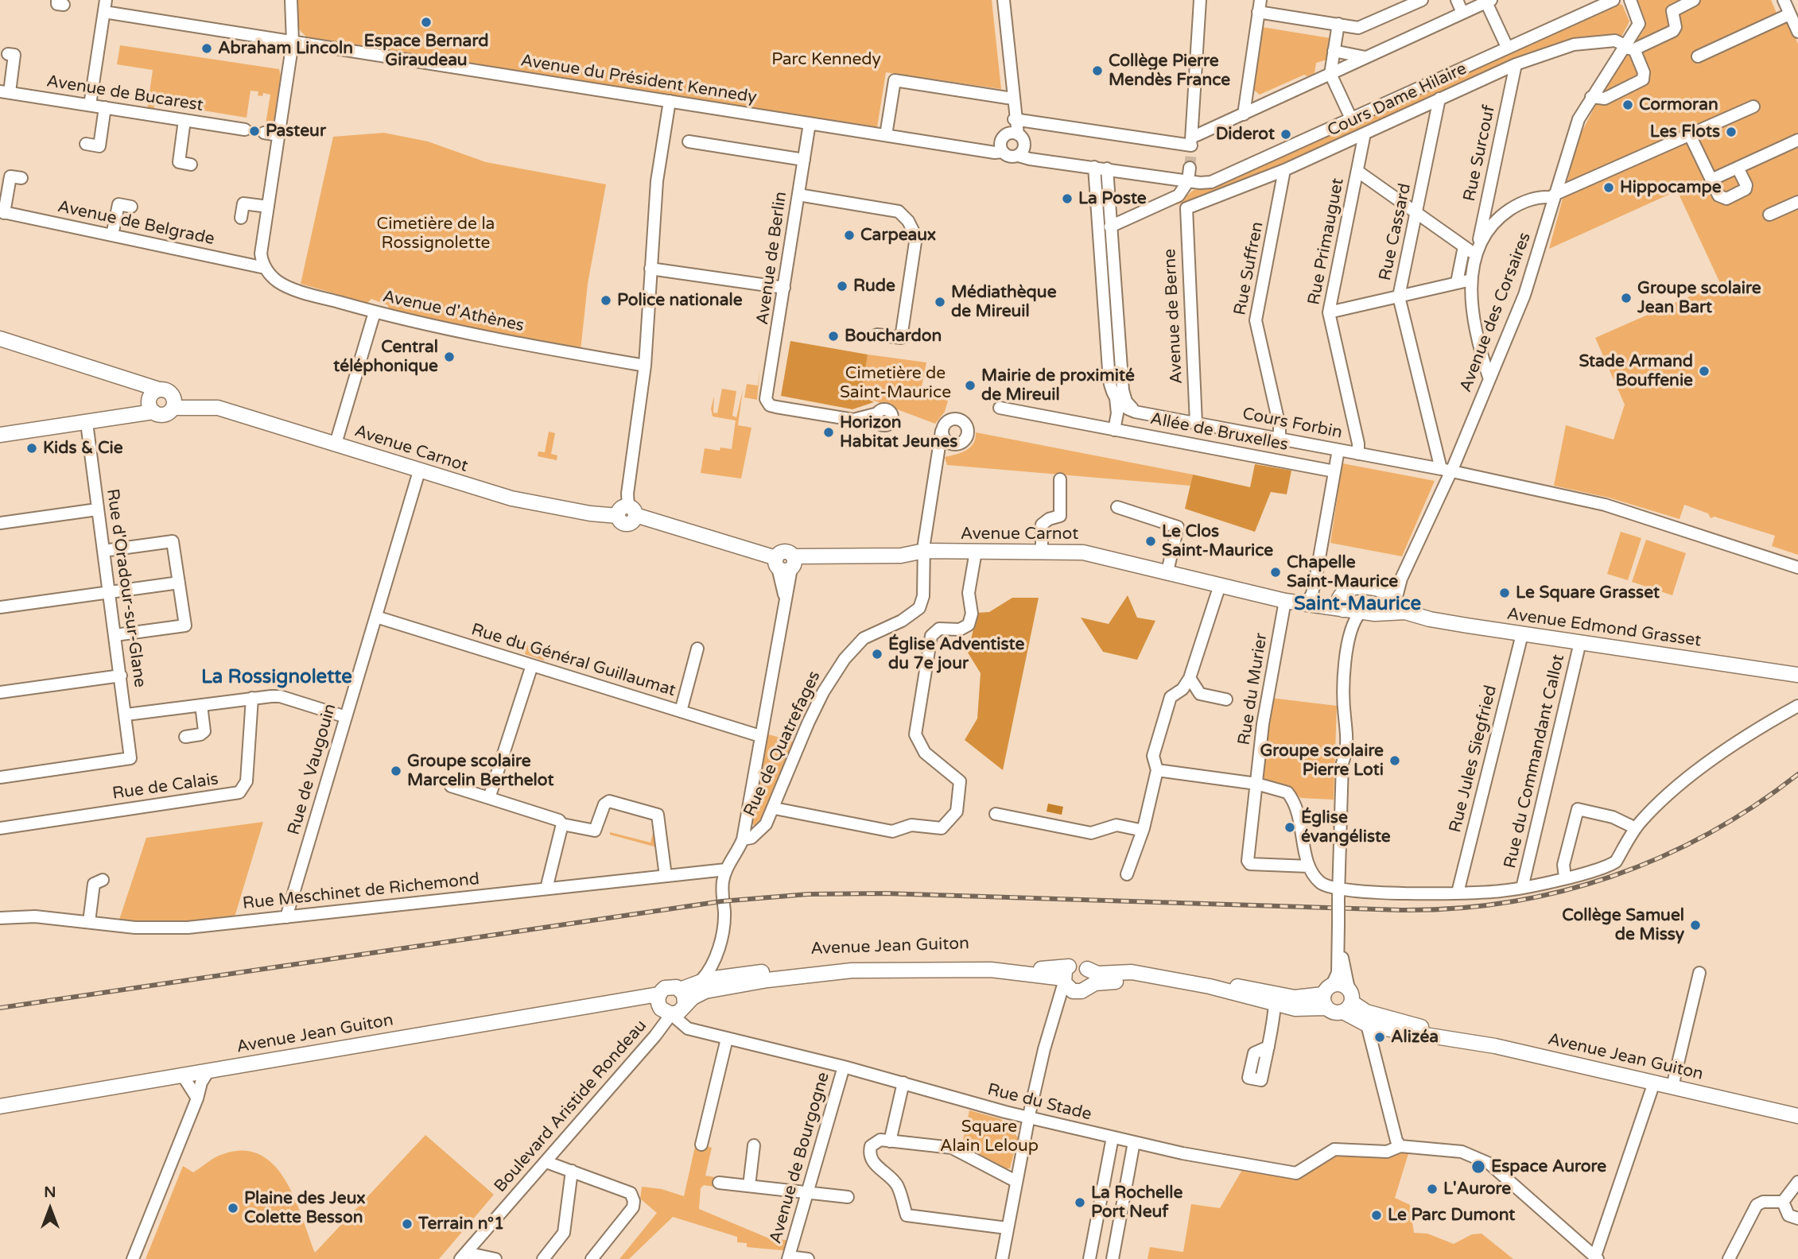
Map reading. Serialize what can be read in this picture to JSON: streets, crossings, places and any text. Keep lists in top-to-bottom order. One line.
{"streets":{"main road":["Avenue Carnot","Avenue Edmond Grasset","Avenue Jean Guiton"],"street":["Avenue du Président Kennedy","Avenue de Bucarest","Cours Dame Hilaire","Rue Surcouf","Avenue de Belgrade","Rue Cassard","Rue Primauguet","Avenue de Berlin","Rue Suffren","Avenue d'Athènes","Avenue des Corsaires","Avenue de Berne","Cours Forbin","Allée de Bruxelles","Rue d'Oradour-sur-Glane","Rue du Général Guillaumat","Rue du Murier","Rue de Quatrefages","Rue Jules Siegfried","Rue du Commandant Callot","Rue de Vaugouin","Rue de Calais","Rue Meschinet de Richemond","Rue du Stade","Boulevard Aristide Rondeau","Avenue de Bourgogne"]},"crossings":[["Avenue du Président Kennedy","Avenue de Berlin"],["Cours Dame Hilaire","Rue Surcouf"],["Cours Dame Hilaire","Rue Cassard"],["Cours Dame Hilaire","Rue Primauguet"],["Cours Dame Hilaire","Rue Suffren"],["Cours Dame Hilaire","Avenue des Corsaires"],["Cours Dame Hilaire","Avenue de Berne"],["Rue Surcouf","Avenue des Corsaires"],["Avenue de Belgrade","Avenue d'Athènes"],["Rue Cassard","Avenue des Corsaires"],["Rue Cassard","Cours Forbin"],["Rue Primauguet","Cours Forbin"],["Rue Suffren","Cours Forbin"],["Avenue des Corsaires","Cours Forbin"],["Avenue des Corsaires","Avenue Edmond Grasset"],["Avenue de Berne","Cours Forbin"],["Avenue Carnot","Avenue Edmond Grasset"],["Avenue Carnot","Rue du Murier"],["Avenue Carnot","Rue de Quatrefages"],["Avenue Carnot","Rue de Vaugouin"],["Avenue Edmond Grasset","Rue Jules Siegfried"],["Avenue Edmond Grasset","Rue du Commandant Callot"],["Rue du Général Guillaumat","Rue de Vaugouin"],["Rue de Vaugouin","Rue Meschinet de Richemond"],["Avenue Jean Guiton","Rue du Stade"],["Avenue Jean Guiton","Boulevard Aristide Rondeau"],["Rue du Stade","Boulevard Aristide Rondeau"],["Rue du Stade","Avenue de Bourgogne"]],"districts":["Saint-Maurice","La Rossignolette"],"parks":["Parc Kennedy","Cimetière de la Rossignolette","Cimetière de Saint-Maurice","Square Alain Leloup"],"places":["Espace Bernard Giraudeau","Abraham Lincoln","Collège Pierre Mendès France","Cormoran","Pasteur","Les Flots","Diderot","Hippocampe","La Poste","Carpeaux","Rude","Groupe scolaire Jean Bart","Police nationale","Médiathèque de Mireuil","Bouchardon","Central téléphonique","Stade Armand Bouffenie","Mairie de proximité de Mireuil","Horizon Habitat Jeunes","Kids & Cie","Le Clos Saint-Maurice","Chapelle Saint-Maurice","Le Square Grasset","Église Adventiste du 7e jour","Groupe scolaire Pierre Loti","Groupe scolaire Marcelin Berthelot","Église évangéliste","Collège Samuel de Missy","Alizéa","Espace Aurore","L'Aurore","La Rochelle Port Neuf","Plaine des Jeux Colette Besson","Le Parc Dumont","Terrain n°1"],"north":"top"}
